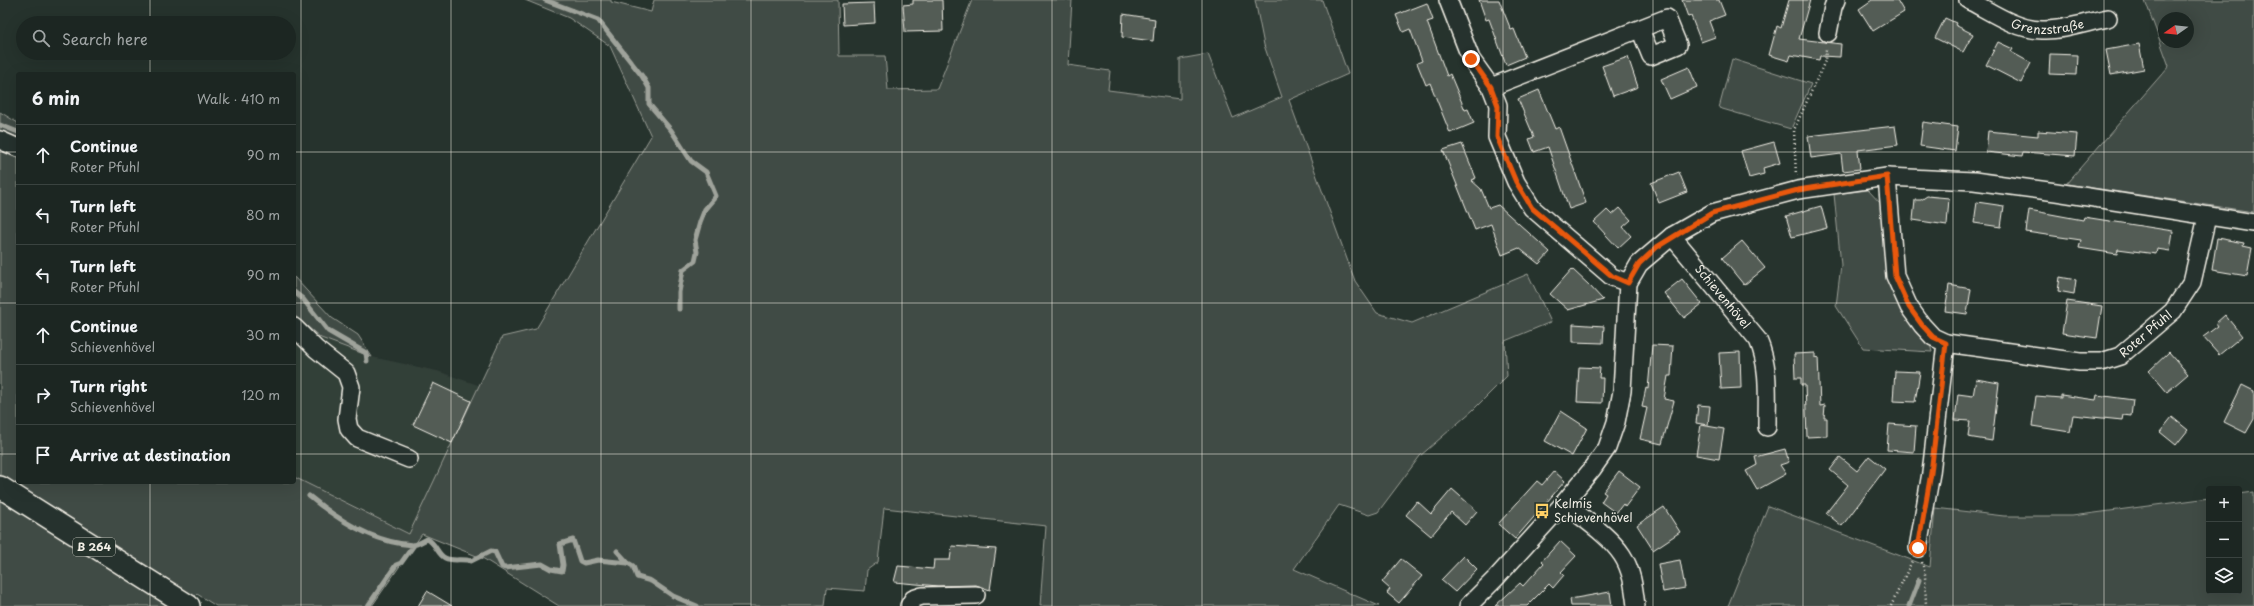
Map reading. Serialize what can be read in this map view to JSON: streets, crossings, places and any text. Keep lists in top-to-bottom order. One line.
{"streets":{"main road":["B 264"],"street":["Grenzstraße","Schievenhövel","Roter Pfuhl"]},"places":{"bus stop":["Kelmis Schievenhövel"]},"north":"left","page":{"search":"Search here","heading":["6 min","Walk · 410 m"],"list":[["Continue","Roter Pfuhl","90 m"],["Turn left","Roter Pfuhl","80 m"],["Turn left","Roter Pfuhl","90 m"],["Continue","Schievenhövel","30 m"],["Turn right","Schievenhövel","120 m"],"Arrive at destination"],"map_buttons":["+","−"]}}
